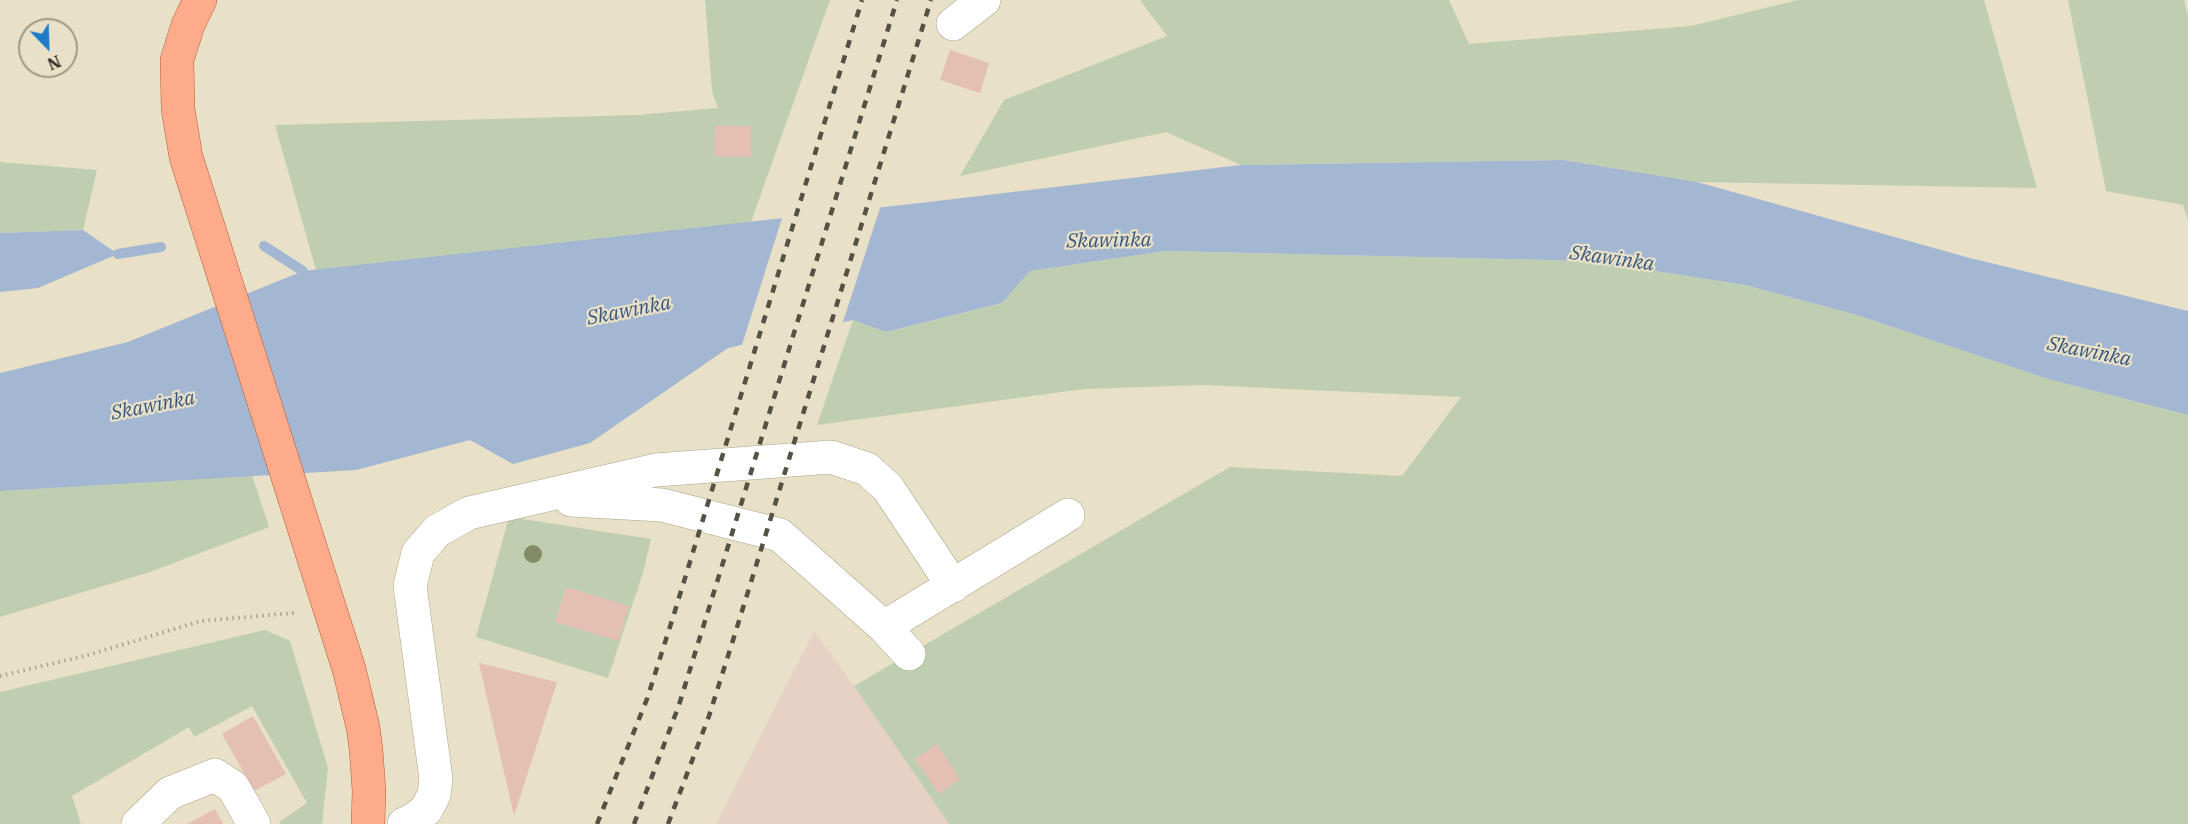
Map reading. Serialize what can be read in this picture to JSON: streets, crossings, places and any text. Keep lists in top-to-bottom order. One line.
{"water":["Skawinka"],"north":"bottom right"}
